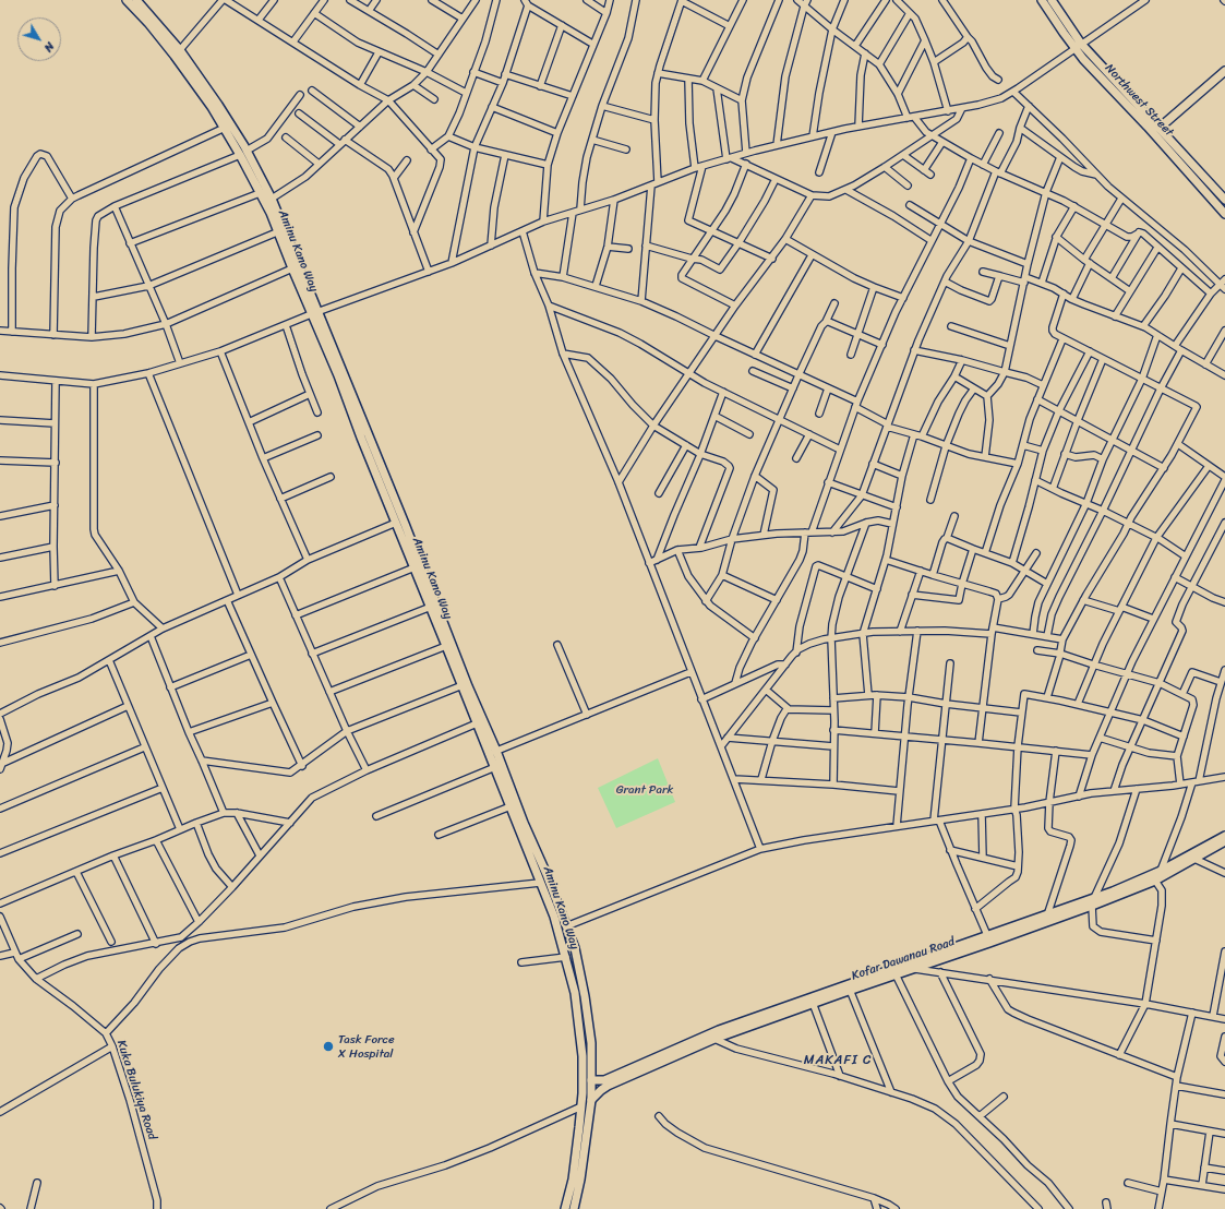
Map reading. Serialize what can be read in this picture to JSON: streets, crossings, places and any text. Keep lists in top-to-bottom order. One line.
{"streets":{"main road":["Northwest Street","Aminu Kano Way","Kofar Dawanau Road"],"street":["Kuka Bulukiya Road"]},"crossings":[["Aminu Kano Way","Kofar Dawanau Road"]],"districts":["MAKAFI C"],"parks":["Grant Park"],"places":["Task Force X Hospital"],"north":"bottom right"}
